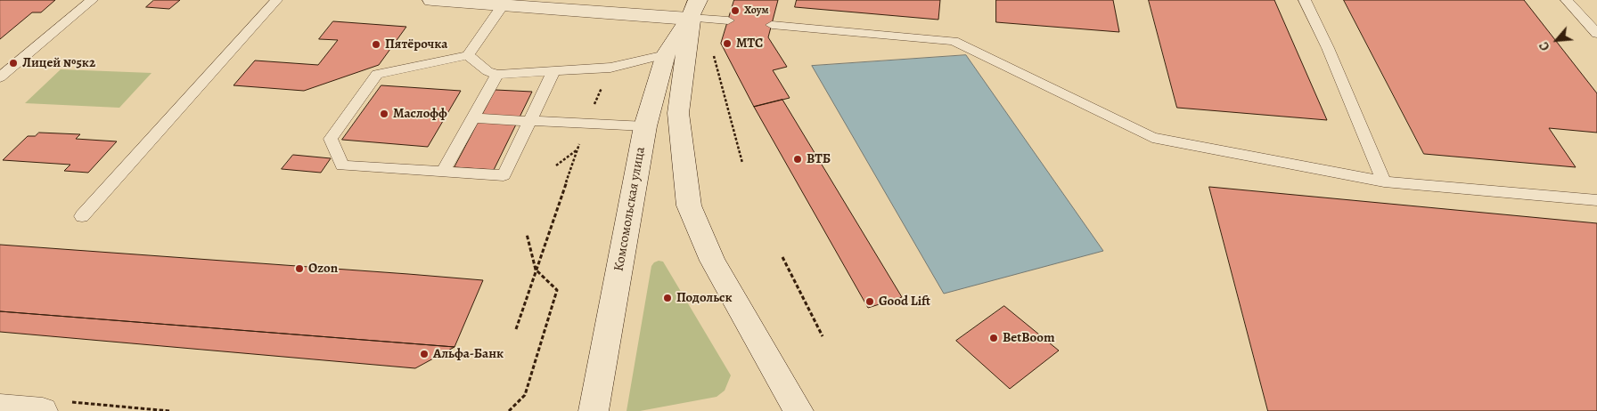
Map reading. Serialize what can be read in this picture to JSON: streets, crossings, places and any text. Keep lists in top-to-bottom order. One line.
{"streets":{"main road":["Комсомольская улица"]},"places":["Хоум","МТС","Пятёрочка","Лицей №5к2","Маслофф","ВТБ","Ozon","Подольск","Good Lift","BetBoom","Альфа-Банк"],"north":"bottom left"}
